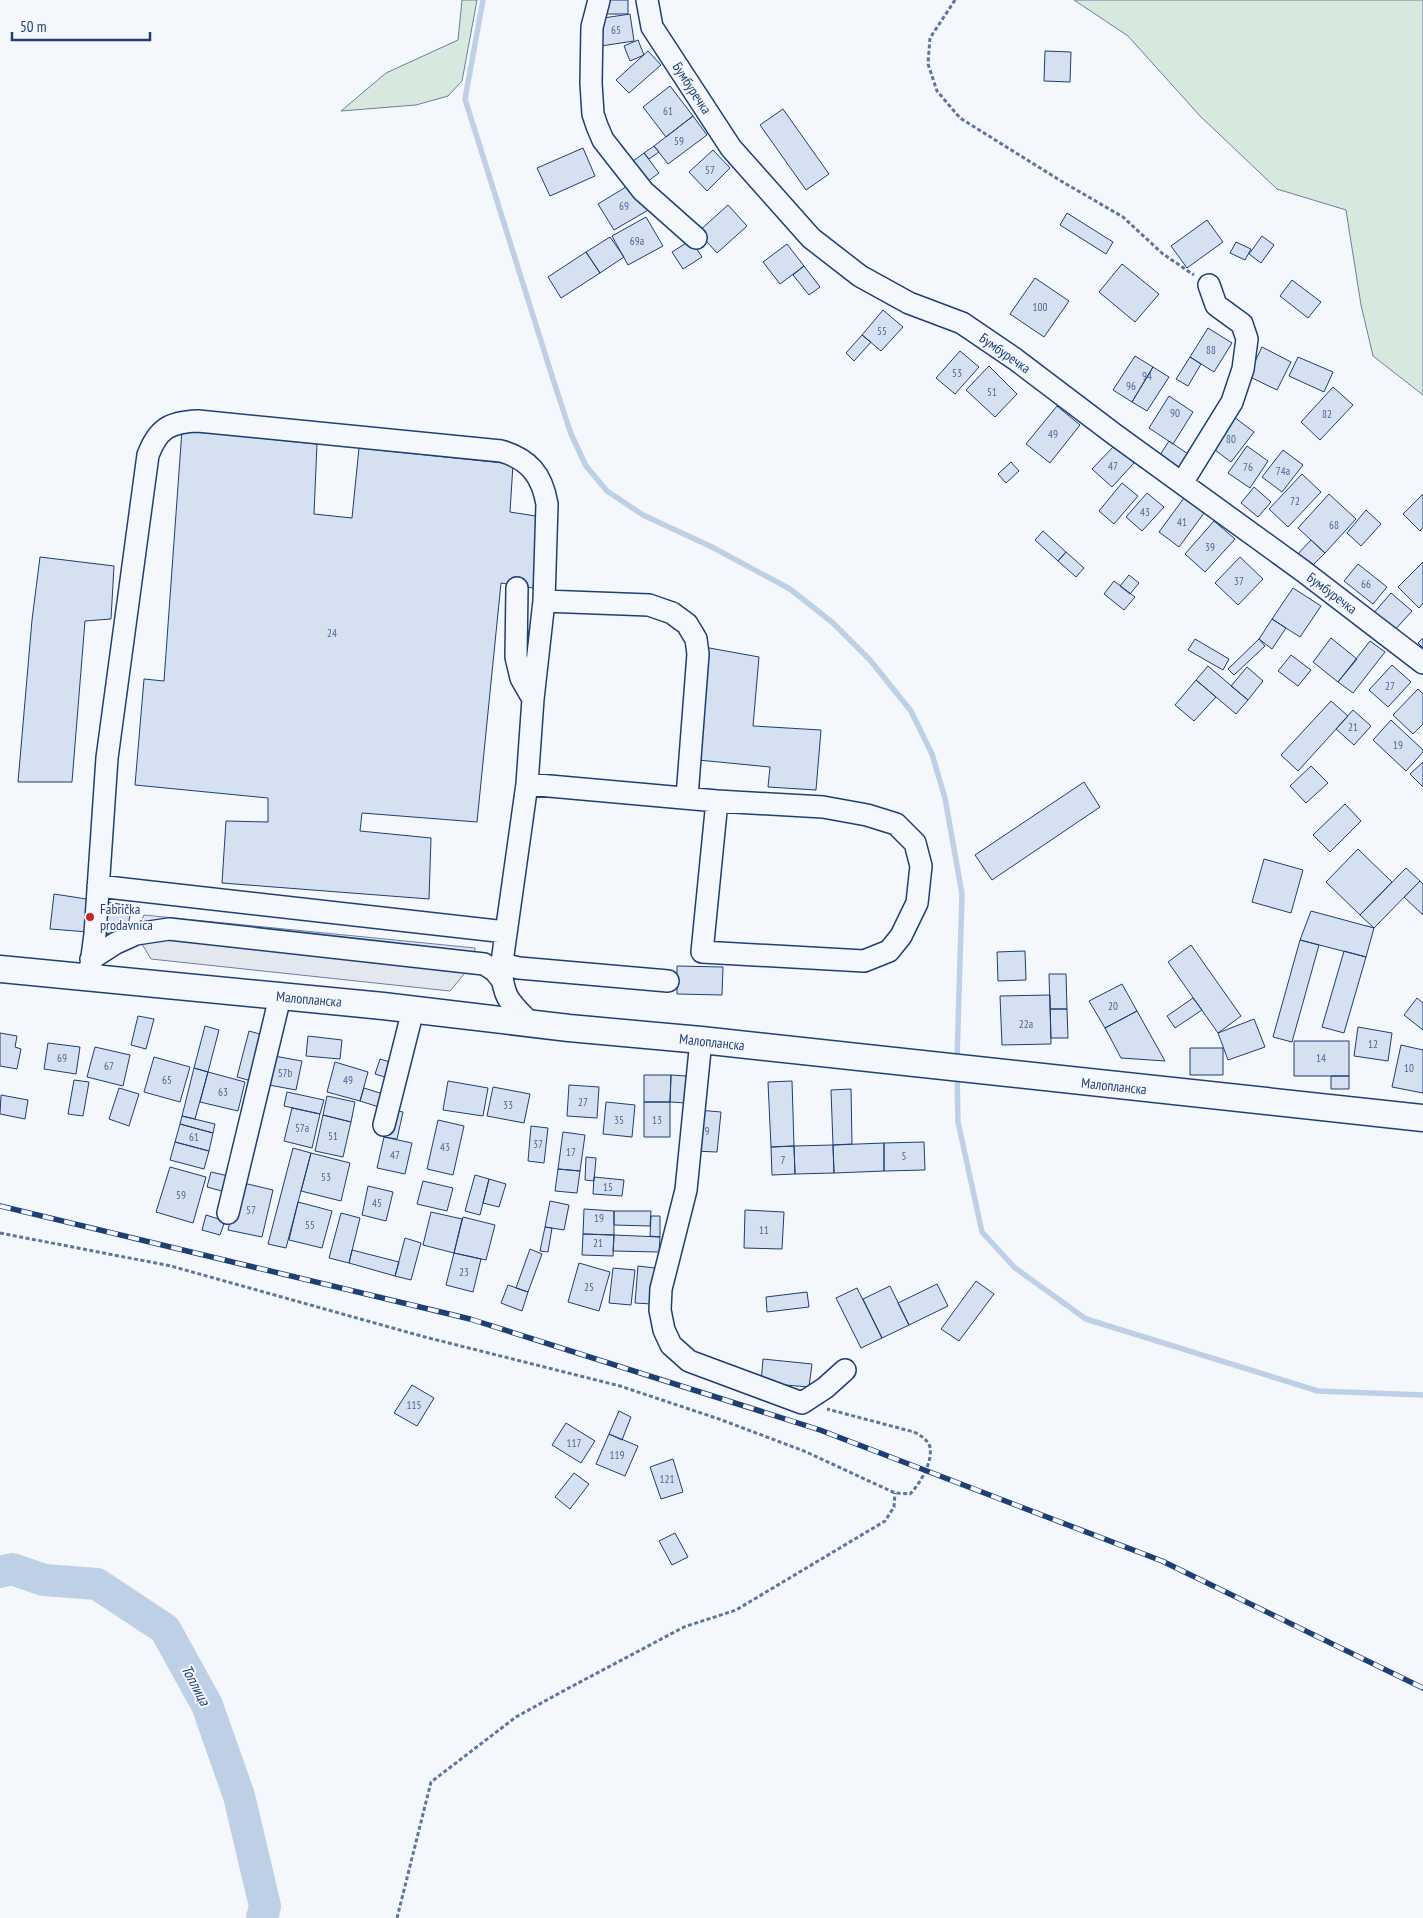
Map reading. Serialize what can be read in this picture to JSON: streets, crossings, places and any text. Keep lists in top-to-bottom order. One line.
{"streets":{"main road":["Малопланска"],"street":["Бумбуречка"]},"water":["Топлица"],"places":["Fabrička prodavnica"],"house_numbers":["65","61","59","57","69","69a","100","55","88","53","94","96","51","90","82","49","80","47","76","74a","72","43","41","68","39","37","66","24","27","21","19","20","22a","12","69","14","67","10","57b","65","49","63","27","33","35","13","57a","9","51","61","37","43","17","47","5","7","53","15","59","45","57","19","55","11","21","23","25","115","117","119","121"],"scale_bar":"50 m"}
